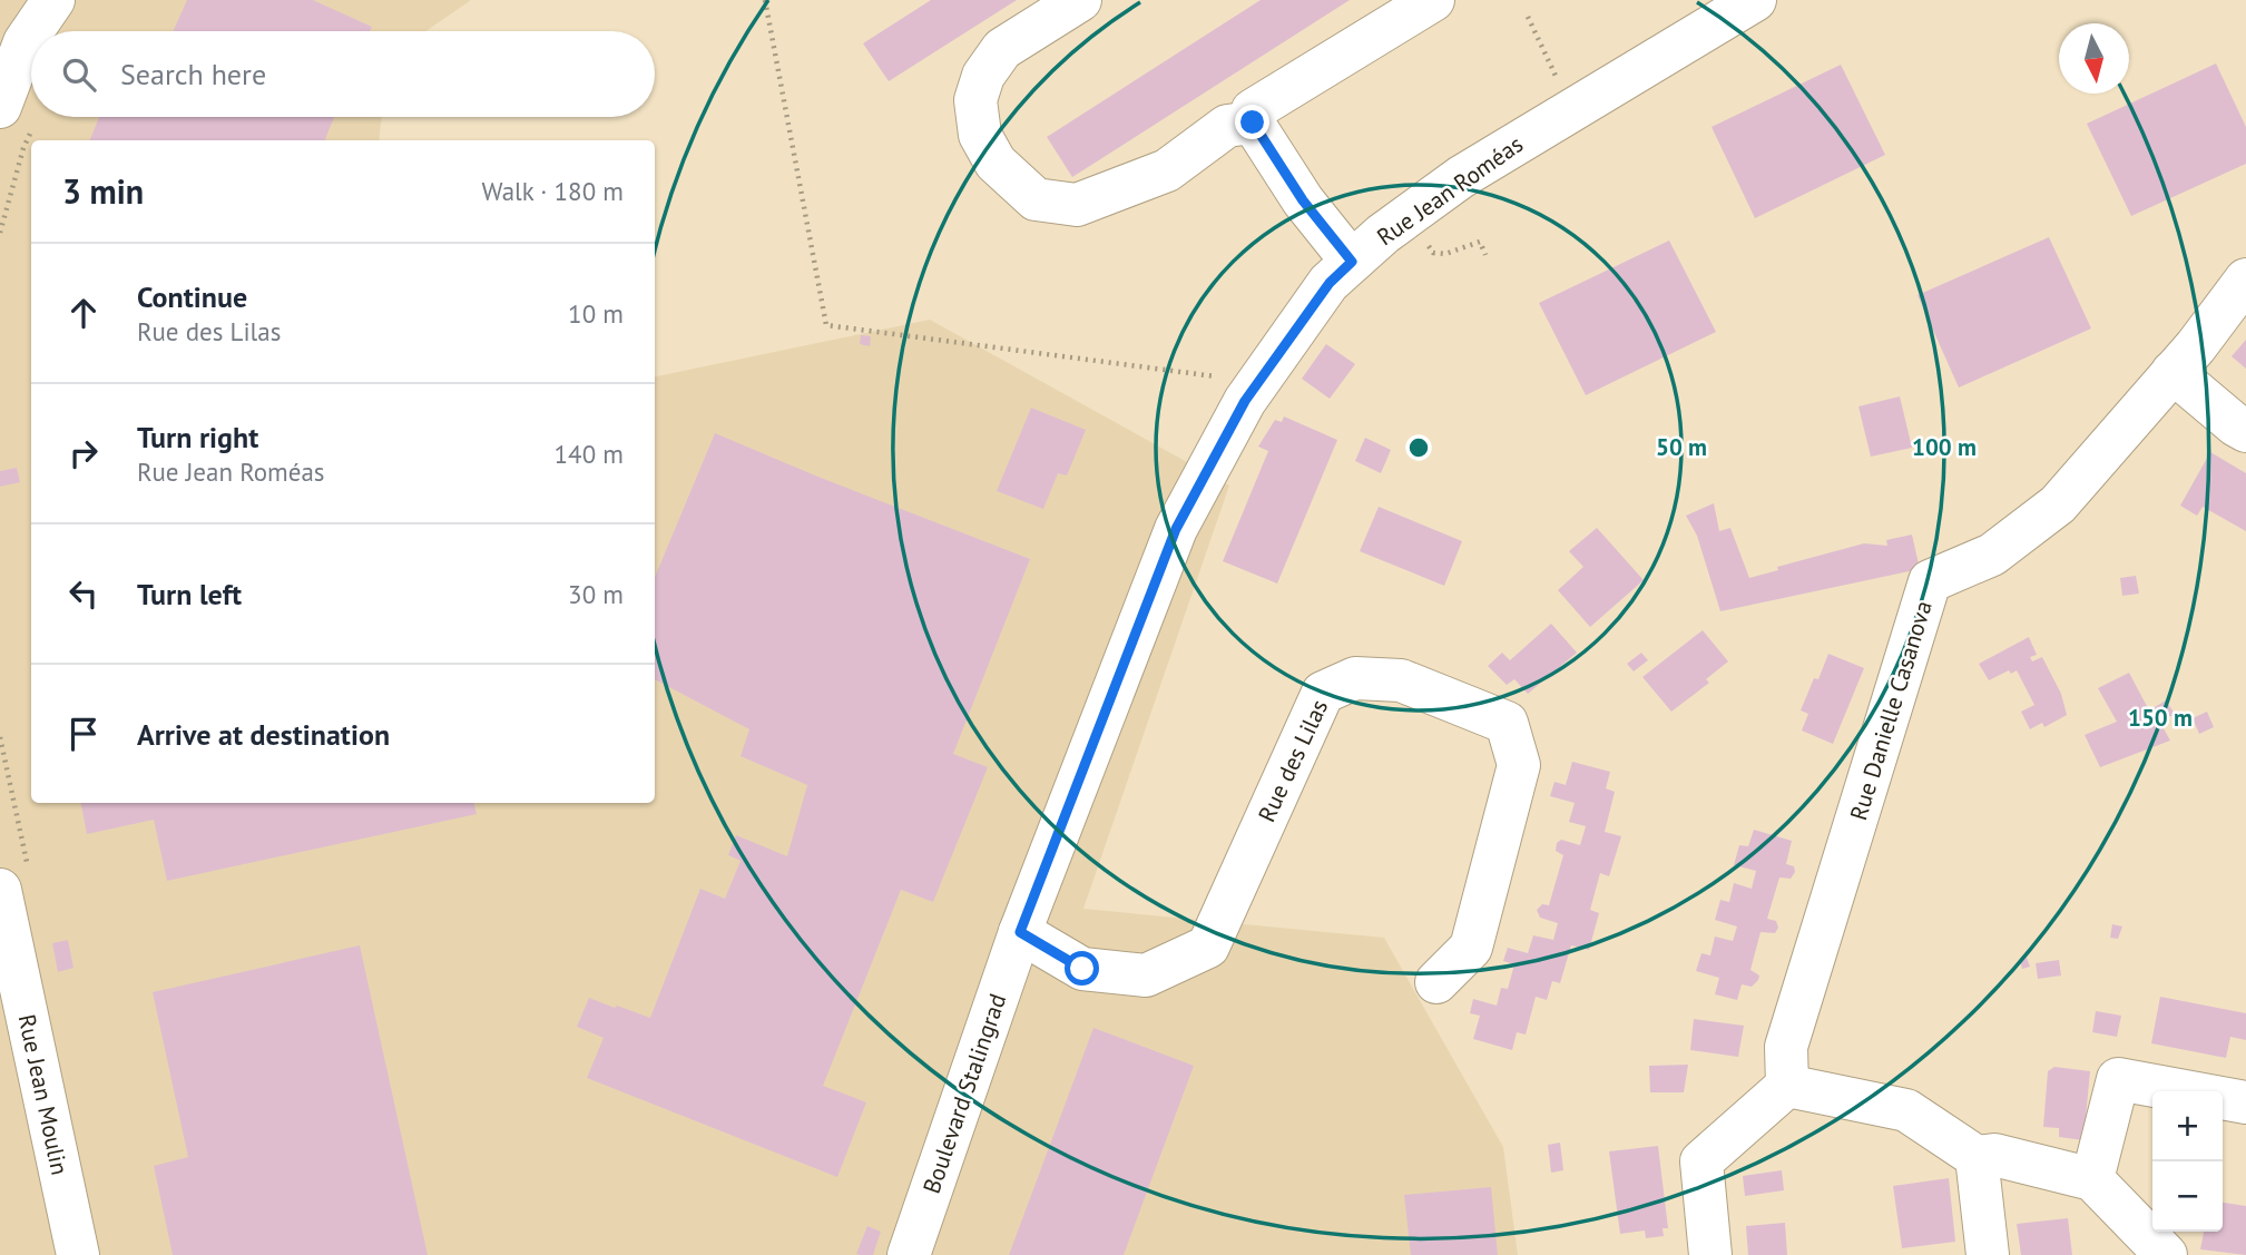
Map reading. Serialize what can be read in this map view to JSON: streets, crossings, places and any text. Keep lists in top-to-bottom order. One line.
{"streets":{"street":["Rue Jean Roméas","Rue Danielle Casanova","Rue des Lilas","Boulevard Stalingrad","Rue Jean Moulin"]},"crossings":[["Rue Jean Roméas","Rue des Lilas"],["Rue Jean Roméas","Boulevard Stalingrad"],["Rue des Lilas","Boulevard Stalingrad"]],"north":"bottom","page":{"search":"Search here","heading":["3 min","Walk · 180 m"],"list":[["Continue","Rue des Lilas","10 m"],["Turn right","Rue Jean Roméas","140 m"],["Turn left","30 m"],"Arrive at destination"],"map_buttons":["+","−"]},"rings":["50 m","100 m","150 m"]}
